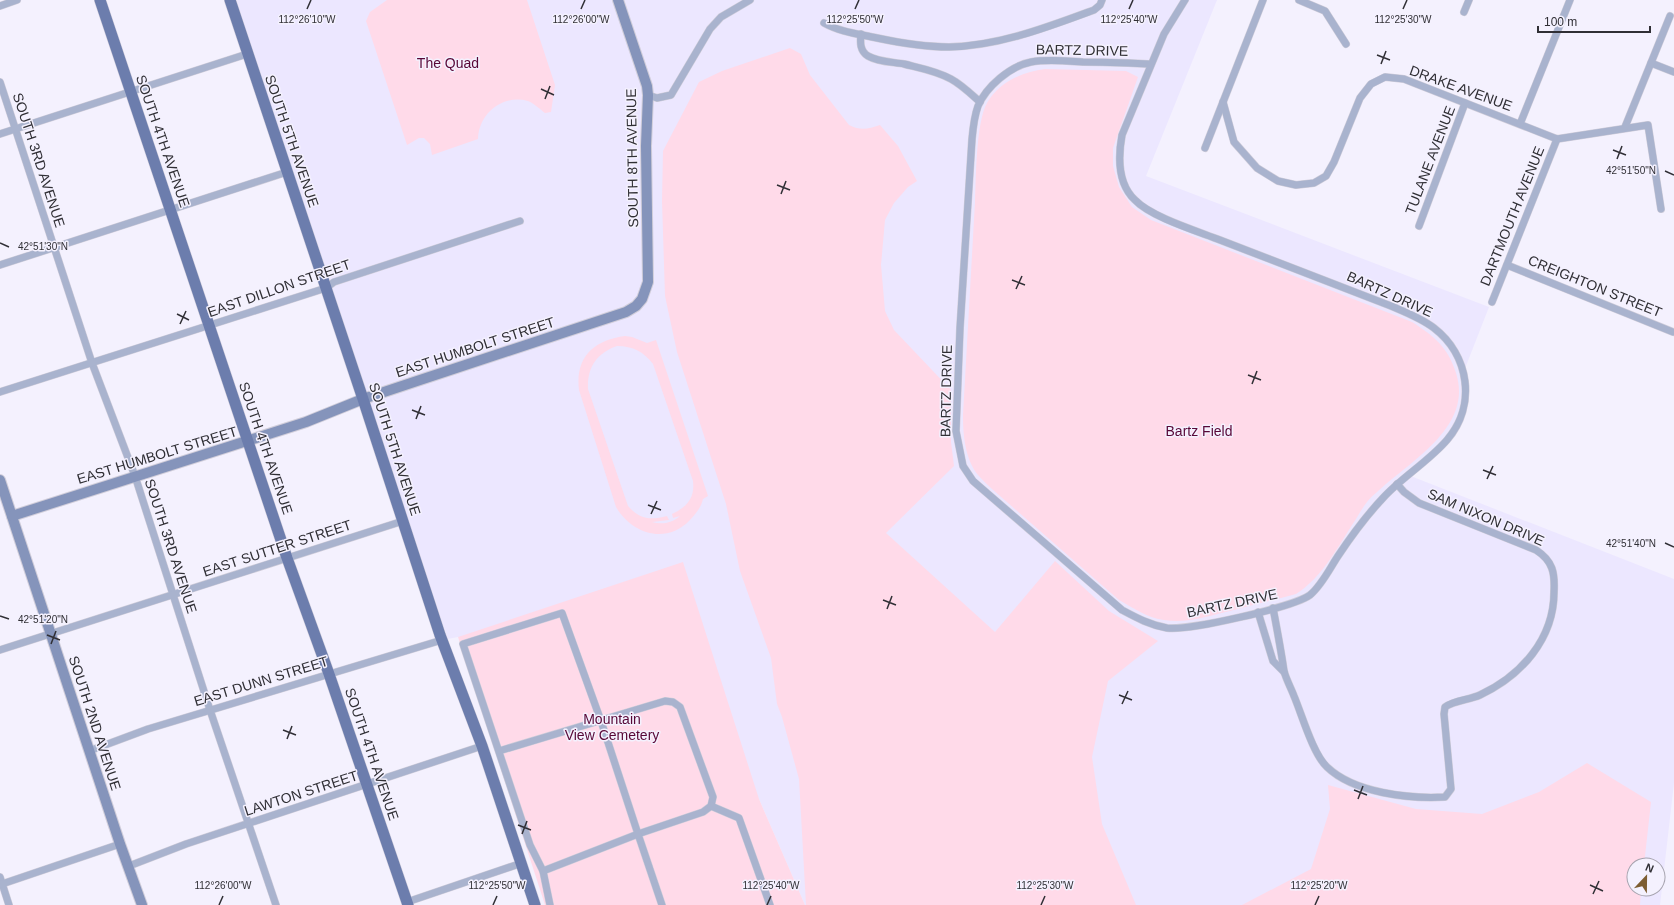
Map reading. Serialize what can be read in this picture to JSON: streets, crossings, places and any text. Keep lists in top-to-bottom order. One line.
{"streets":{"main road":["SOUTH 4TH AVENUE","SOUTH 5TH AVENUE"],"street":["BARTZ DRIVE","DRAKE AVENUE","SOUTH 8TH AVENUE","SOUTH 3RD AVENUE","TULANE AVENUE","DARTMOUTH AVENUE","CREIGHTON STREET","EAST DILLON STREET","EAST HUMBOLT STREET","SAM NIXON DRIVE","EAST SUTTER STREET","EAST DUNN STREET","SOUTH 2ND AVENUE","LAWTON STREET"]},"crossings":[["BARTZ DRIVE","SAM NIXON DRIVE"],["DRAKE AVENUE","TULANE AVENUE"],["DRAKE AVENUE","DARTMOUTH AVENUE"],["SOUTH 4TH AVENUE","EAST DILLON STREET"],["SOUTH 4TH AVENUE","EAST HUMBOLT STREET"],["SOUTH 4TH AVENUE","EAST SUTTER STREET"],["SOUTH 4TH AVENUE","EAST DUNN STREET"],["SOUTH 4TH AVENUE","LAWTON STREET"],["SOUTH 5TH AVENUE","EAST DILLON STREET"],["SOUTH 5TH AVENUE","EAST HUMBOLT STREET"],["SOUTH 5TH AVENUE","EAST SUTTER STREET"],["SOUTH 5TH AVENUE","EAST DUNN STREET"],["SOUTH 5TH AVENUE","LAWTON STREET"],["SOUTH 8TH AVENUE","EAST HUMBOLT STREET"],["SOUTH 3RD AVENUE","EAST DILLON STREET"],["SOUTH 3RD AVENUE","EAST HUMBOLT STREET"],["SOUTH 3RD AVENUE","EAST SUTTER STREET"],["SOUTH 3RD AVENUE","EAST DUNN STREET"],["SOUTH 3RD AVENUE","LAWTON STREET"],["DARTMOUTH AVENUE","CREIGHTON STREET"],["EAST HUMBOLT STREET","SOUTH 2ND AVENUE"],["EAST SUTTER STREET","SOUTH 2ND AVENUE"],["EAST DUNN STREET","SOUTH 2ND AVENUE"],["SOUTH 2ND AVENUE","LAWTON STREET"]],"parks":["The Quad","Bartz Field","Mountain View Cemetery"],"scale_bar":"100 m","north":"top","coordinates":["112°26'10\"W","112°26'00\"W","112°25'50\"W","112°25'40\"W","112°25'30\"W","42°51'50\"N","42°51'30\"N","42°51'40\"N","42°51'20\"N","112°25'20\"W"]}
